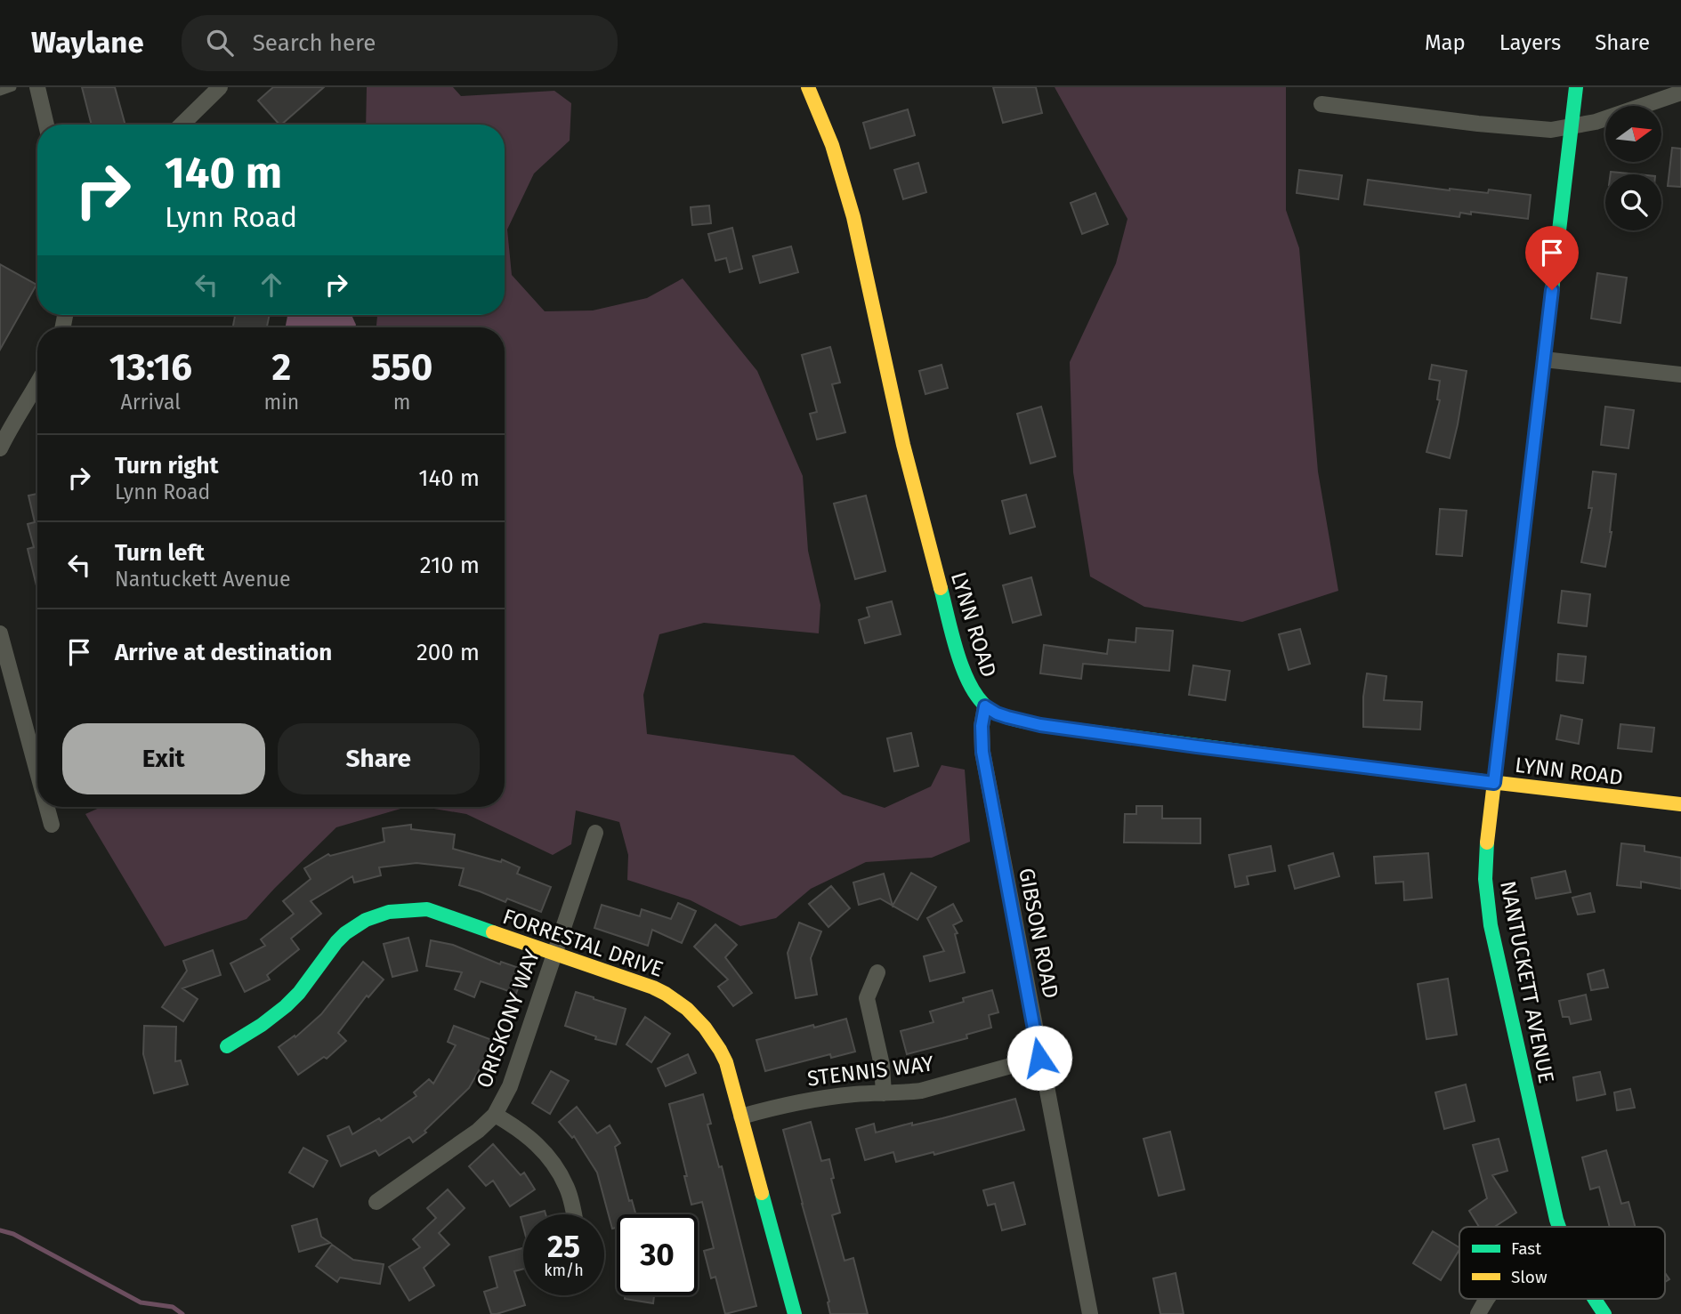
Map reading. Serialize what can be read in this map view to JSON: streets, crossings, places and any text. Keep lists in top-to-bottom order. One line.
{"streets":{"street":["LYNN ROAD","GIBSON ROAD","FORRESTAL DRIVE","NANTUCKETT AVENUE","ORISKONY WAY","STENNIS WAY"]},"crossings":[["LYNN ROAD","GIBSON ROAD"],["LYNN ROAD","NANTUCKETT AVENUE"],["GIBSON ROAD","STENNIS WAY"],["FORRESTAL DRIVE","ORISKONY WAY"],["FORRESTAL DRIVE","STENNIS WAY"]],"legend":["Fast","Slow"],"north":"right","page":{"header":"Waylane","search":"Search here","nav":["Map","Layers","Share"],"turn":["140 m","Lynn Road"],"eta":["13:16","Arrival","2","min","550","m"],"list":[{"name":"Turn right","note":"Lynn Road","value":"140 m"},{"name":"Turn left","note":"Nantuckett Avenue","value":"210 m"},{"name":"Arrive at destination","value":"200 m"}],"buttons":["Exit","Share"],"speed":"25 km/h","limit":"30"}}
